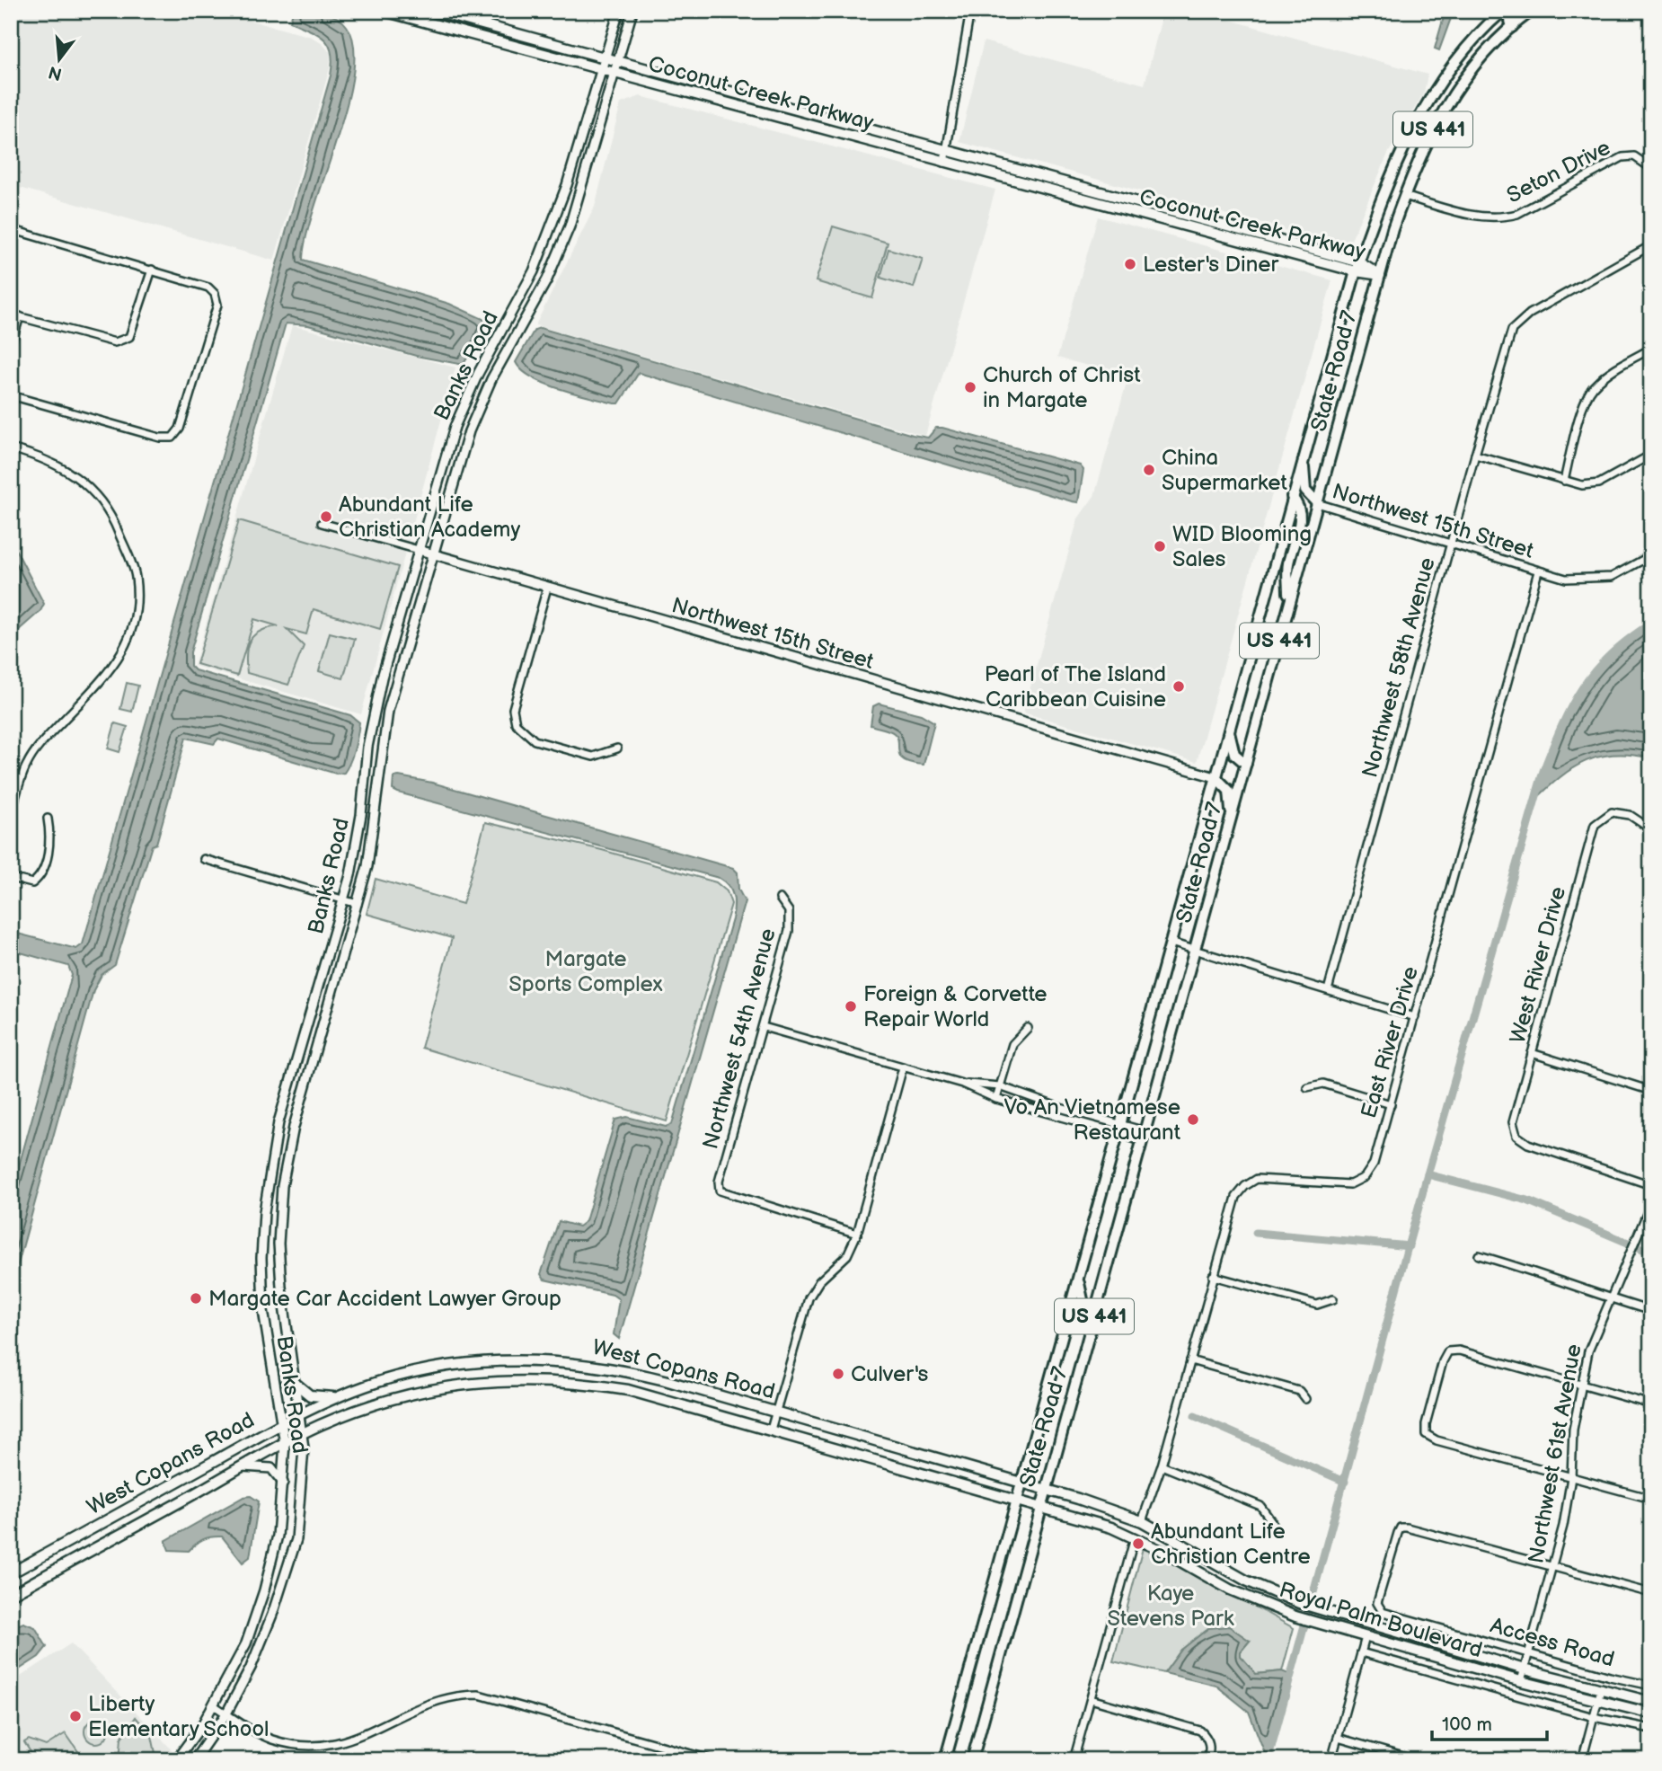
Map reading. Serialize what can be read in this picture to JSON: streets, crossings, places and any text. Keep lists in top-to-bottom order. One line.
{"streets":{"main road":["Coconut Creek Parkway","US 441","State Road 7","West Copans Road","Royal Palm Boulevard"],"street":["Seton Drive","Banks Road","Northwest 15th Street","Northwest 58th Avenue","West River Drive","Northwest 54th Avenue","East River Drive","Northwest 61st Avenue","Access Road"]},"crossings":[["Coconut Creek Parkway","Banks Road"],["Coconut Creek Parkway","State Road 7"],["Seton Drive","State Road 7"],["Banks Road","Northwest 15th Street"],["Banks Road","West Copans Road"],["State Road 7","Northwest 15th Street"],["State Road 7","West Copans Road"],["State Road 7","Royal Palm Boulevard"],["Northwest 15th Street","Northwest 58th Avenue"],["Northwest 15th Street","East River Drive"],["East River Drive","Royal Palm Boulevard"],["West Copans Road","Royal Palm Boulevard"],["Northwest 61st Avenue","Royal Palm Boulevard"],["Northwest 61st Avenue","Access Road"]],"parks":["Margate Sports Complex","Kaye Stevens Park"],"places":["Lester's Diner","Church of Christ in Margate","China Supermarket","Abundant Life Christian Academy","WID Blooming Sales","Pearl of The Island Caribbean Cuisine","Foreign & Corvette Repair World","Vo An Vietnamese Restaurant","Margate Car Accident Lawyer Group","Culver's","Abundant Life Christian Centre","Liberty Elementary School"],"scale_bar":"100 m","north":"bottom"}
